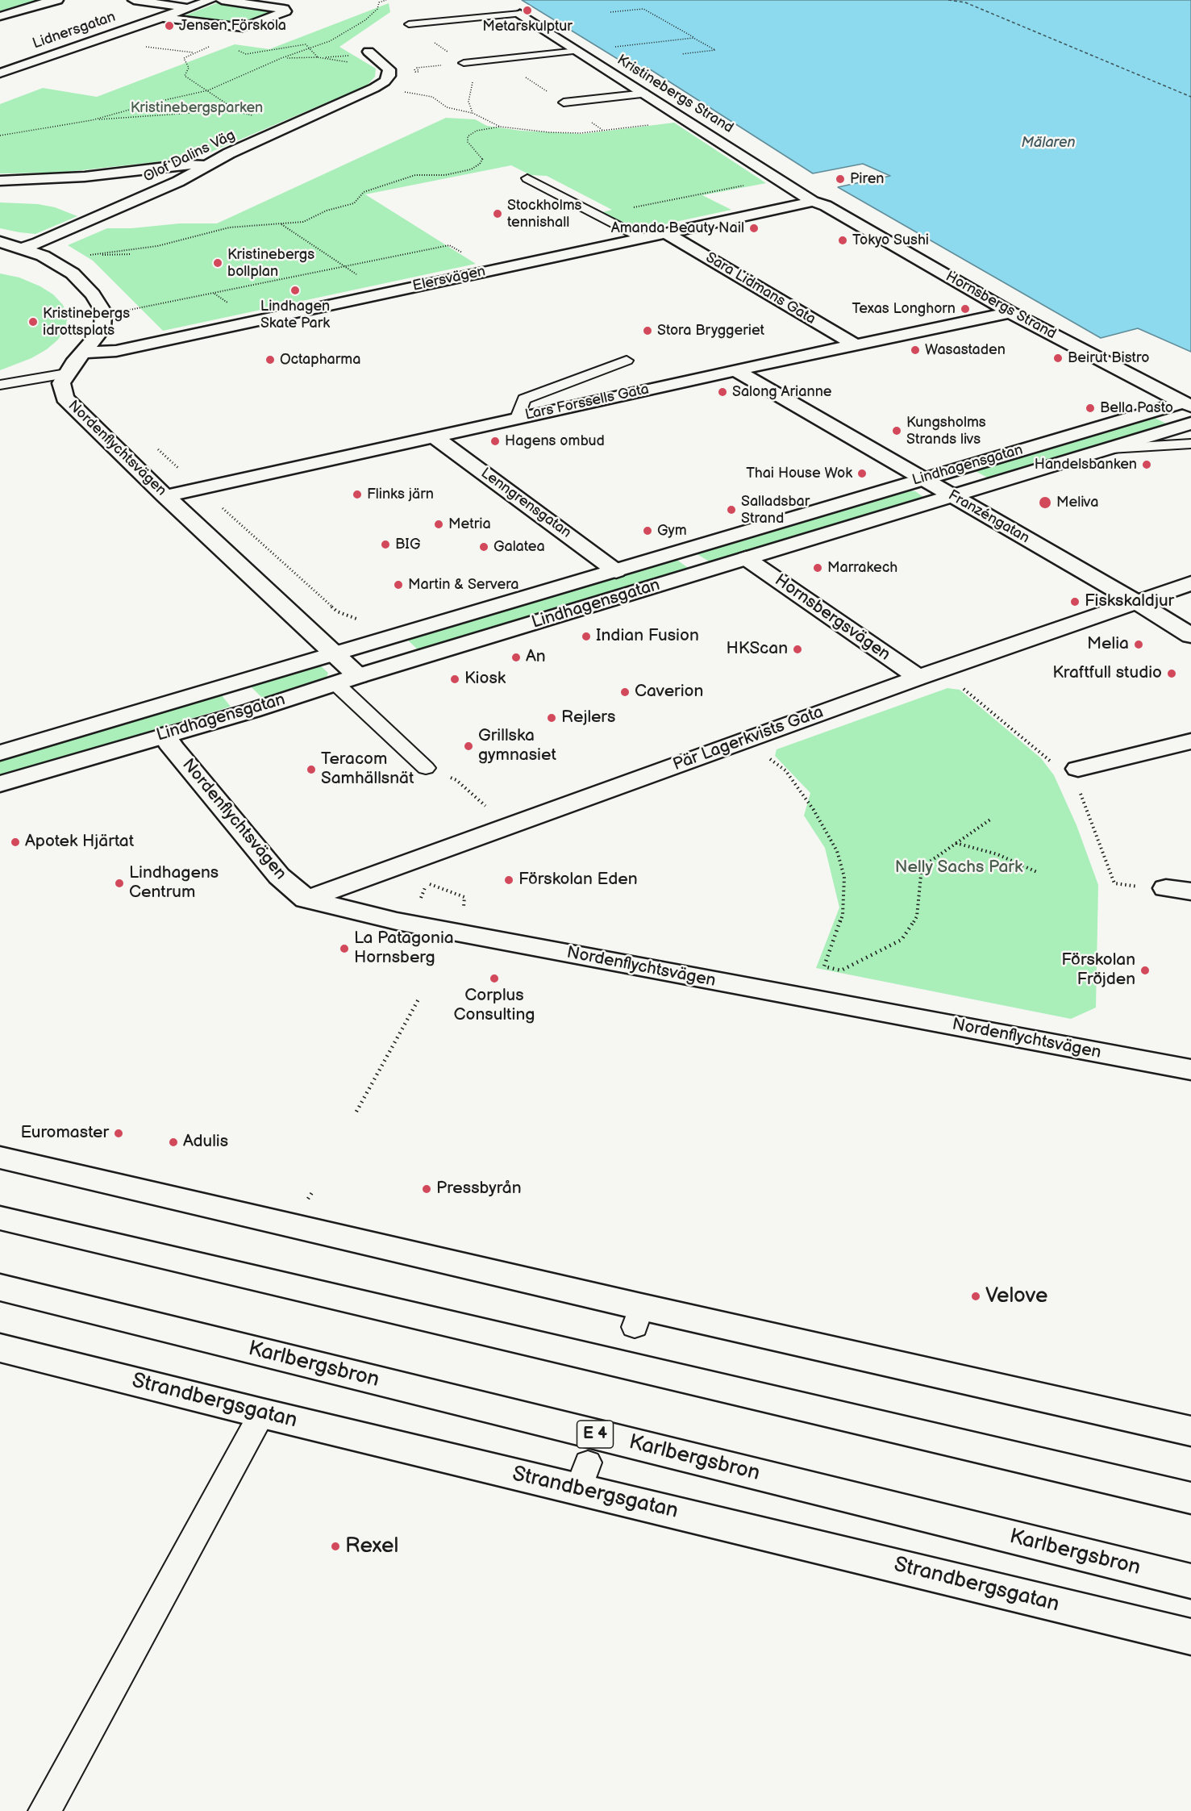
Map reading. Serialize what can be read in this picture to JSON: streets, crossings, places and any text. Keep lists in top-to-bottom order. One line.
{"streets":{"main road":["Lidnersgatan","Kristinebergs Strand","Olof Dalins Väg","Elersvägen","Sara Lidmans Gata","Hornsbergs Strand","Lars Forssells Gata","Nordenflychtsvägen","Lindhagensgatan","Lenngrensgatan","Franzéngatan","Hornsbergsvägen","Pär Lagerkvists Gata","Karlbergsbron","Strandbergsgatan","E 4"]},"crossings":[["Kristinebergs Strand","Elersvägen"],["Kristinebergs Strand","Hornsbergs Strand"],["Elersvägen","Sara Lidmans Gata"],["Elersvägen","Hornsbergs Strand"],["Sara Lidmans Gata","Lars Forssells Gata"],["Hornsbergs Strand","Lars Forssells Gata"],["Hornsbergs Strand","Lindhagensgatan"],["Lars Forssells Gata","Nordenflychtsvägen"],["Lars Forssells Gata","Lenngrensgatan"],["Lars Forssells Gata","Franzéngatan"],["Nordenflychtsvägen","Lindhagensgatan"],["Nordenflychtsvägen","Pär Lagerkvists Gata"],["Lindhagensgatan","Lenngrensgatan"],["Lindhagensgatan","Franzéngatan"],["Lindhagensgatan","Hornsbergsvägen"],["Franzéngatan","Pär Lagerkvists Gata"],["Hornsbergsvägen","Pär Lagerkvists Gata"]],"water":["Mälaren"],"parks":["Kristinebergsparken","Nelly Sachs Park"],"places":["Metarskulptur","Jensen Förskola","Piren","Stockholms tennishall","Amanda Beauty Nail","Tokyo Sushi","Kristinebergs bollplan","Lindhagen Skate Park","Texas Longhorn","Kristinebergs idrottsplats","Stora Bryggeriet","Wasastaden","Beirut Bistro","Octapharma","Salong Arianne","Bella Pasto","Kungsholms Strands livs","Hagens ombud","Handelsbanken","Thai House Wok","Flinks järn","Meliva","Salladsbar Strand","Metria","Gym","BIG","Galatea","Marrakech","Martin & Servera","Fiskskaldjur","Indian Fusion","Melia","HKScan","An","Kraftfull studio","Kiosk","Caverion","Rejlers","Grillska gymnasiet","Teracom Samhällsnät","Apotek Hjärtat","Förskolan Eden","Lindhagens Centrum","La Patagonia Hornsberg","Förskolan Fröjden","Corplus Consulting","Euromaster","Adulis","Pressbyrån","Velove","Rexel"]}
